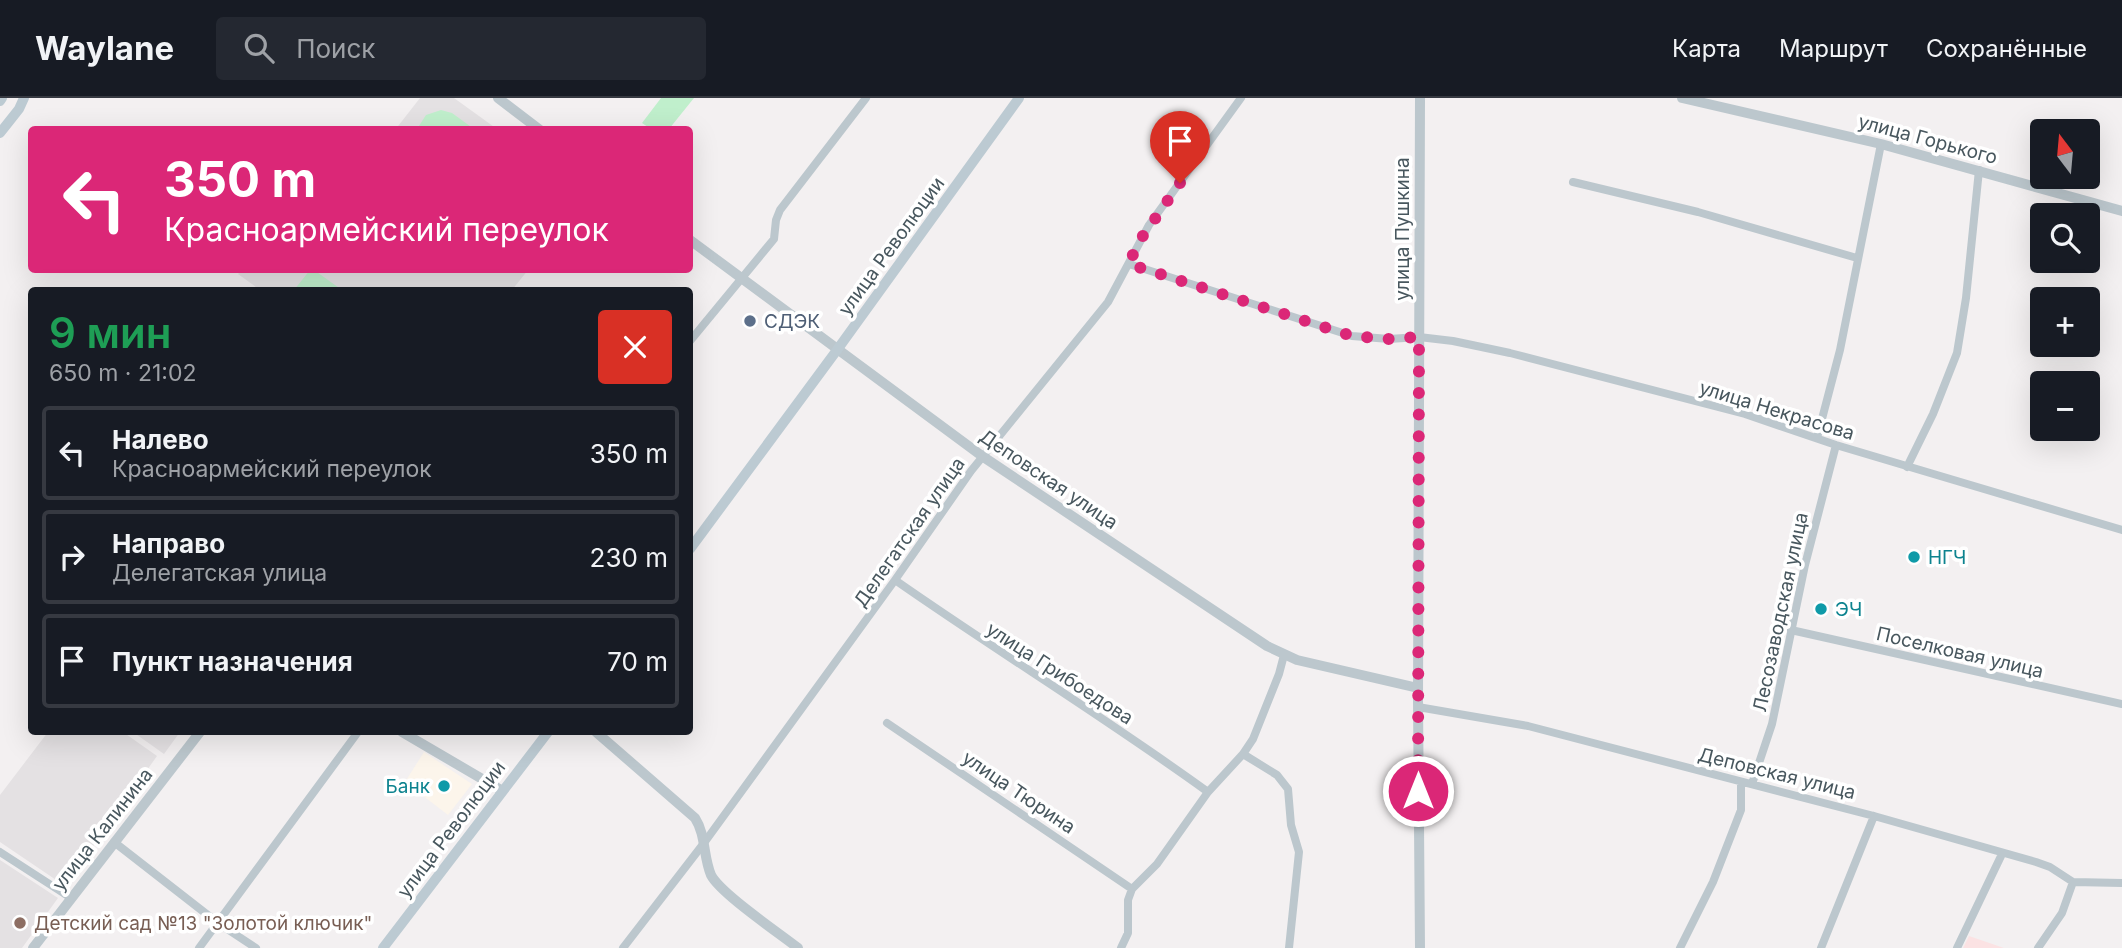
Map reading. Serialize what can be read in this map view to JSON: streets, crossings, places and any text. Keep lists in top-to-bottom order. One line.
{"streets":{"main road":["улица Революции"],"street":["улица Горького","улица Пушкина","улица Некрасова","Деповская улица","Делегатская улица","Лесозаводская улица","Поселковая улица","улица Грибоедова","улица Тюрина","улица Калинина"]},"crossings":[["улица Пушкина","улица Некрасова"],["улица Пушкина","Деповская улица"],["улица Революции","Деповская улица"],["улица Некрасова","Делегатская улица"],["улица Некрасова","Лесозаводская улица"],["Деповская улица","Делегатская улица"],["Деповская улица","Лесозаводская улица"],["Делегатская улица","улица Грибоедова"],["Лесозаводская улица","Поселковая улица"]],"places":["СДЭК","НГЧ","ЭЧ","Банк","Детский сад №13 \"Золотой ключик\""],"north":"top","page":{"header":"Waylane","search":"Поиск","nav":["Карта","Маршрут","Сохранённые"],"map_buttons":["+","−"],"turn":["350 m","Красноармейский переулок"],"heading":["9 мин","650 m · 21:02"],"list":[{"name":"Налево","note":"Красноармейский переулок","value":"350 m"},{"name":"Направо","note":"Делегатская улица","value":"230 m"},{"name":"Пункт назначения","value":"70 m"}]}}
